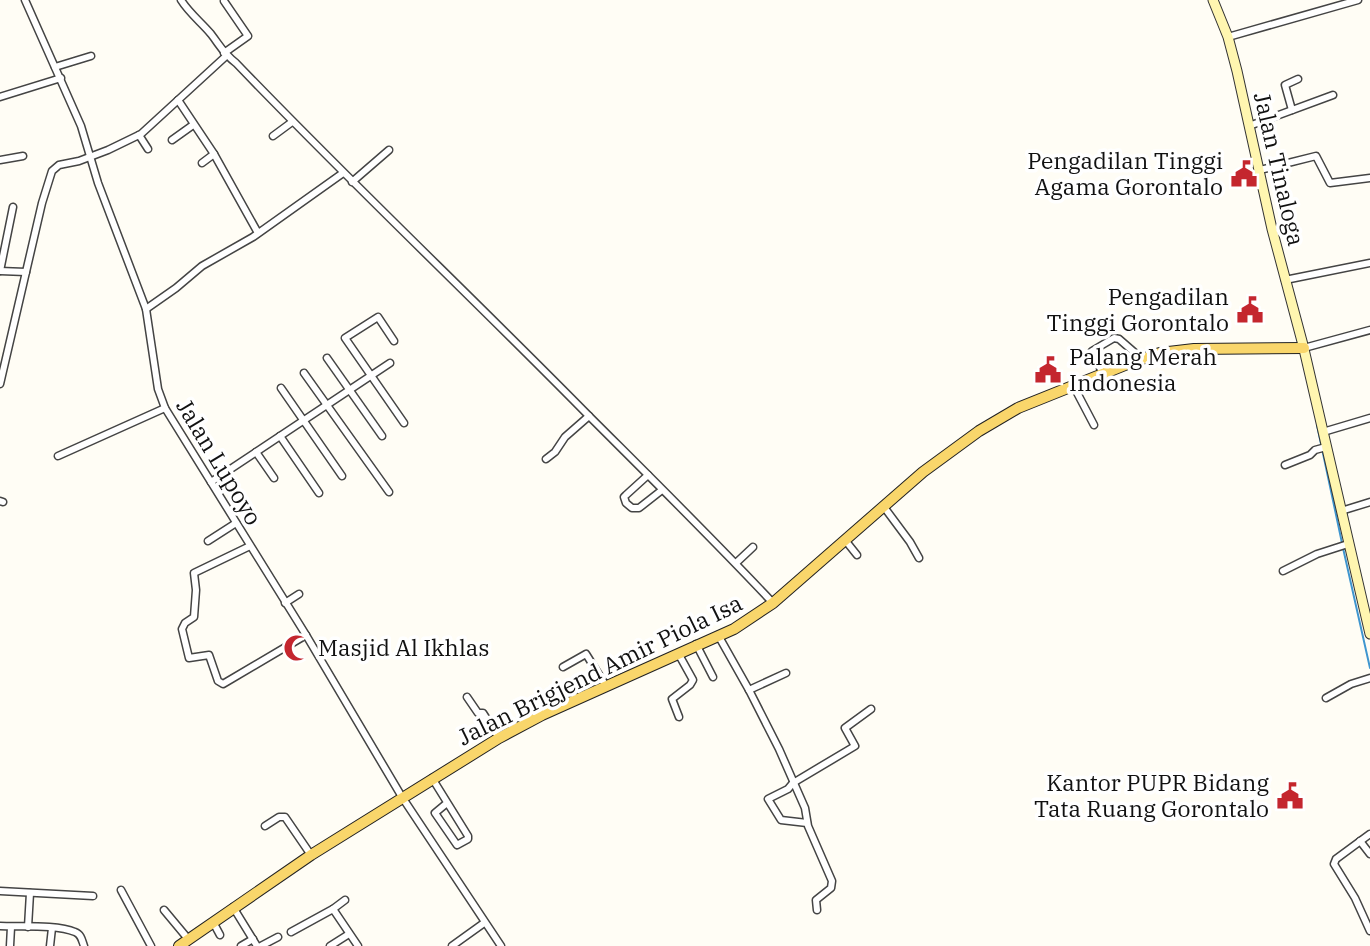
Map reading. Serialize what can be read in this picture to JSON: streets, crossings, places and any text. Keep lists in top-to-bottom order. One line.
{"streets":{"main road":["Jalan Brigjend Amir Piola Isa"],"street":["Jalan Tinaloga","Jalan Lupoyo"]},"crossings":[["Jalan Tinaloga","Jalan Brigjend Amir Piola Isa"],["Jalan Lupoyo","Jalan Brigjend Amir Piola Isa"]],"places":{"public building":["Pengadilan Tinggi Agama Gorontalo","Pengadilan Tinggi Gorontalo","Palang Merah Indonesia","Kantor PUPR Bidang Tata Ruang Gorontalo"],"mosque":["Masjid Al Ikhlas"]}}
